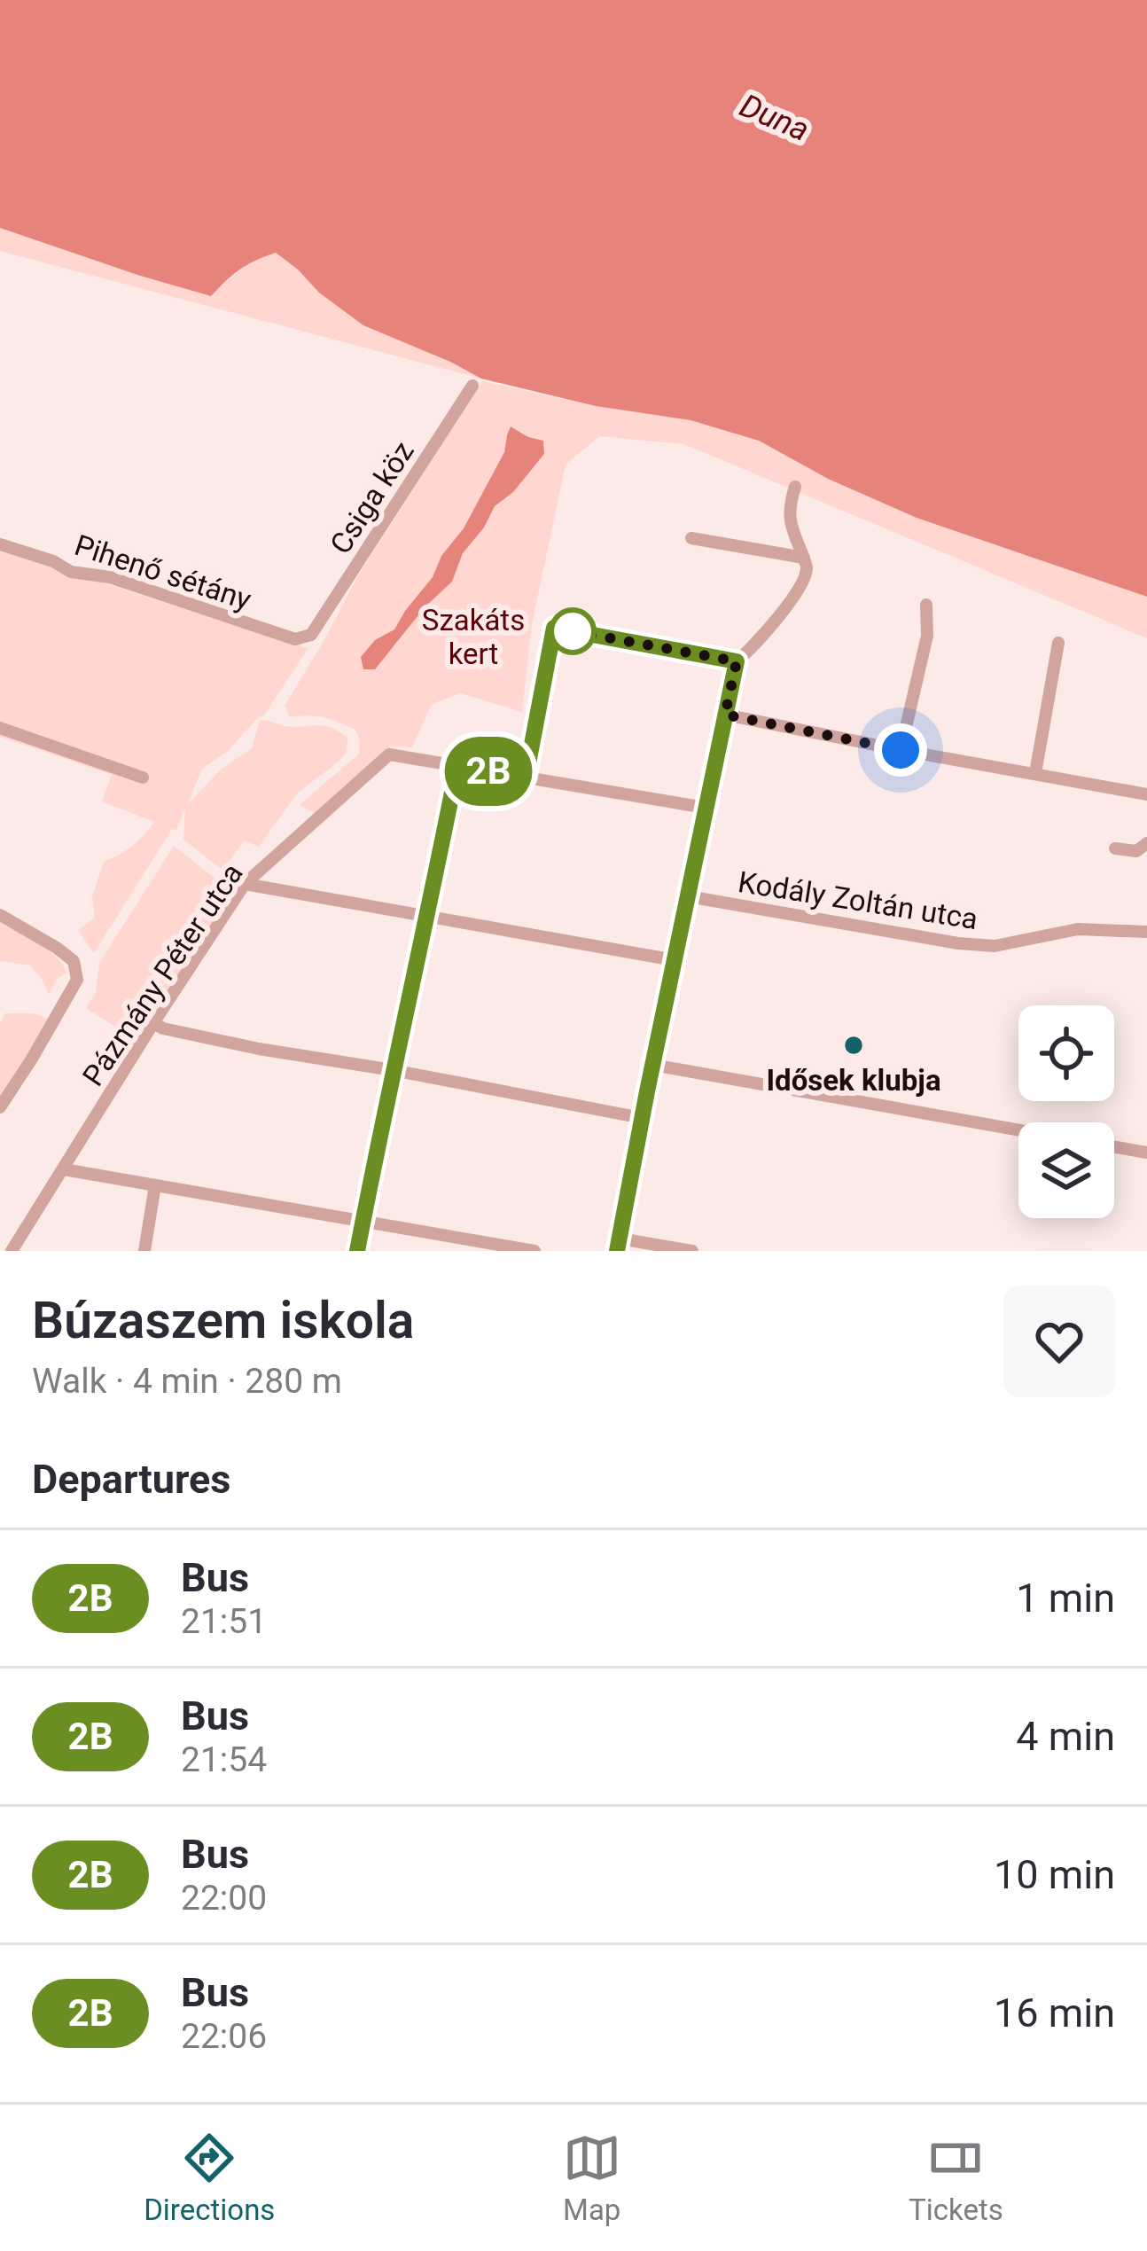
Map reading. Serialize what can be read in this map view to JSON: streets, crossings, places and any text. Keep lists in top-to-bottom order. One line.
{"streets":{"street":["Csiga köz","Pihenő sétány","Kodály Zoltán utca","Pázmány Péter utca"]},"crossings":[["Csiga köz","Pihenő sétány"]],"water":["Duna"],"parks":["Szakáts kert"],"places":["Idősek klubja"],"lines":["bus line 2B"],"page":{"on_map":"2B","heading":[["Búzaszem iskola","Walk · 4 min · 280 m"],"Departures"],"list":[{"mark":"2B","name":"Bus","note":"21:51","value":"1 min"},{"mark":"2B","name":"Bus","note":"21:54","value":"4 min"},{"mark":"2B","name":"Bus","note":"22:00","value":"10 min"},{"mark":"2B","name":"Bus","note":"22:06","value":"16 min"}],"tabs":["Directions","Map","Tickets"]}}
